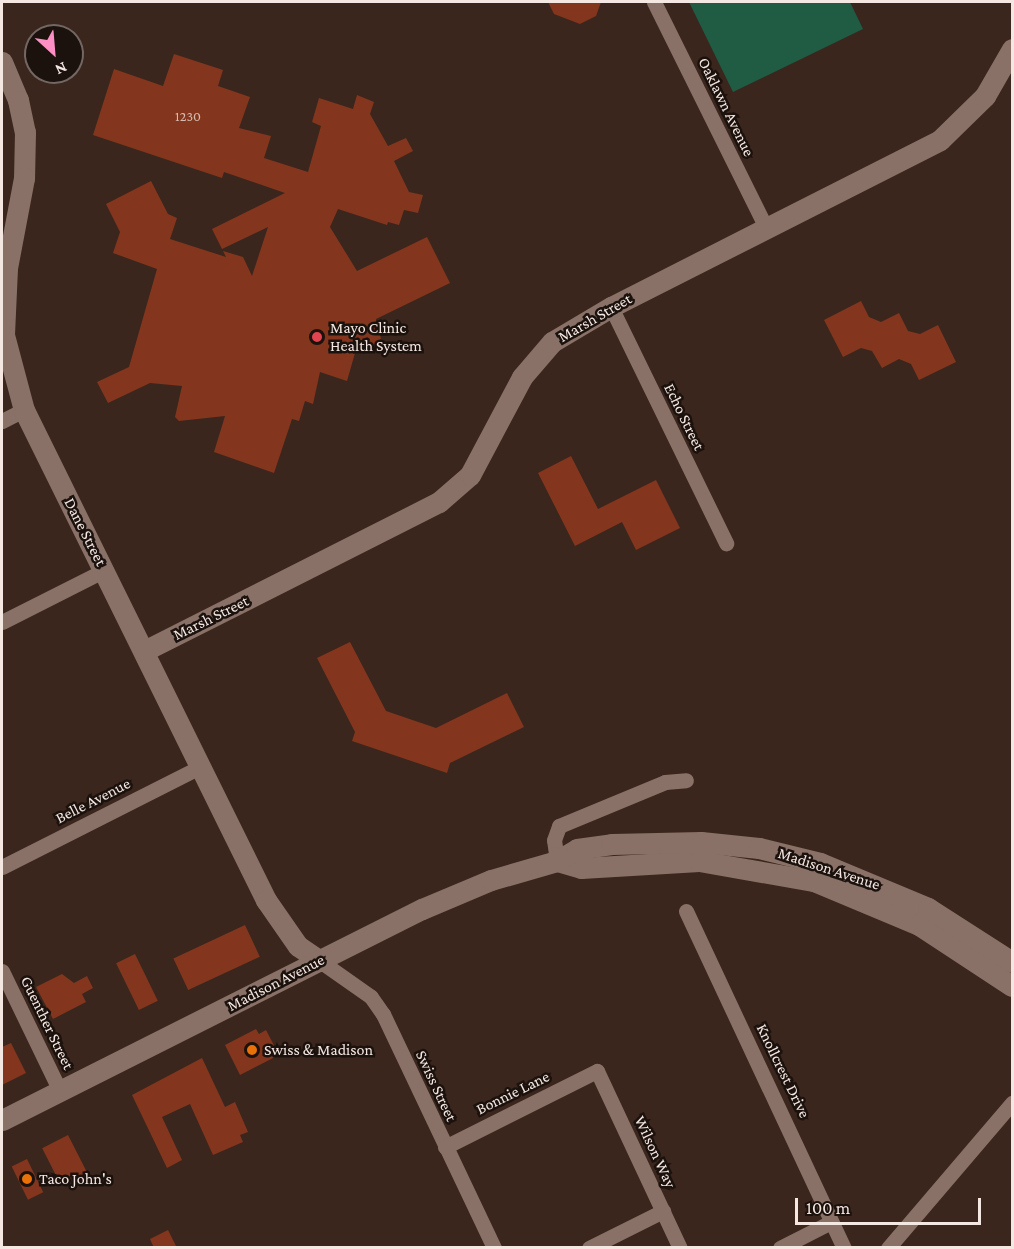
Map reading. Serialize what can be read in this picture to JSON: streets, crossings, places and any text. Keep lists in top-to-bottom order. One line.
{"streets":{"street":["Oaklawn Avenue","Marsh Street","Echo Street","Dane Street","Belle Avenue","Madison Avenue","Guenther Street","Knollcrest Drive","Swiss Street","Bonnie Lane","Wilson Way"]},"crossings":[["Oaklawn Avenue","Marsh Street"],["Marsh Street","Echo Street"],["Marsh Street","Dane Street"],["Dane Street","Belle Avenue"],["Dane Street","Madison Avenue"],["Dane Street","Swiss Street"],["Madison Avenue","Guenther Street"],["Madison Avenue","Swiss Street"],["Swiss Street","Bonnie Lane"],["Bonnie Lane","Wilson Way"]],"places":["Mayo Clinic Health System","Swiss & Madison","Taco John's"],"house_numbers":["1230"],"scale_bar":"100 m","north":"bottom right"}
